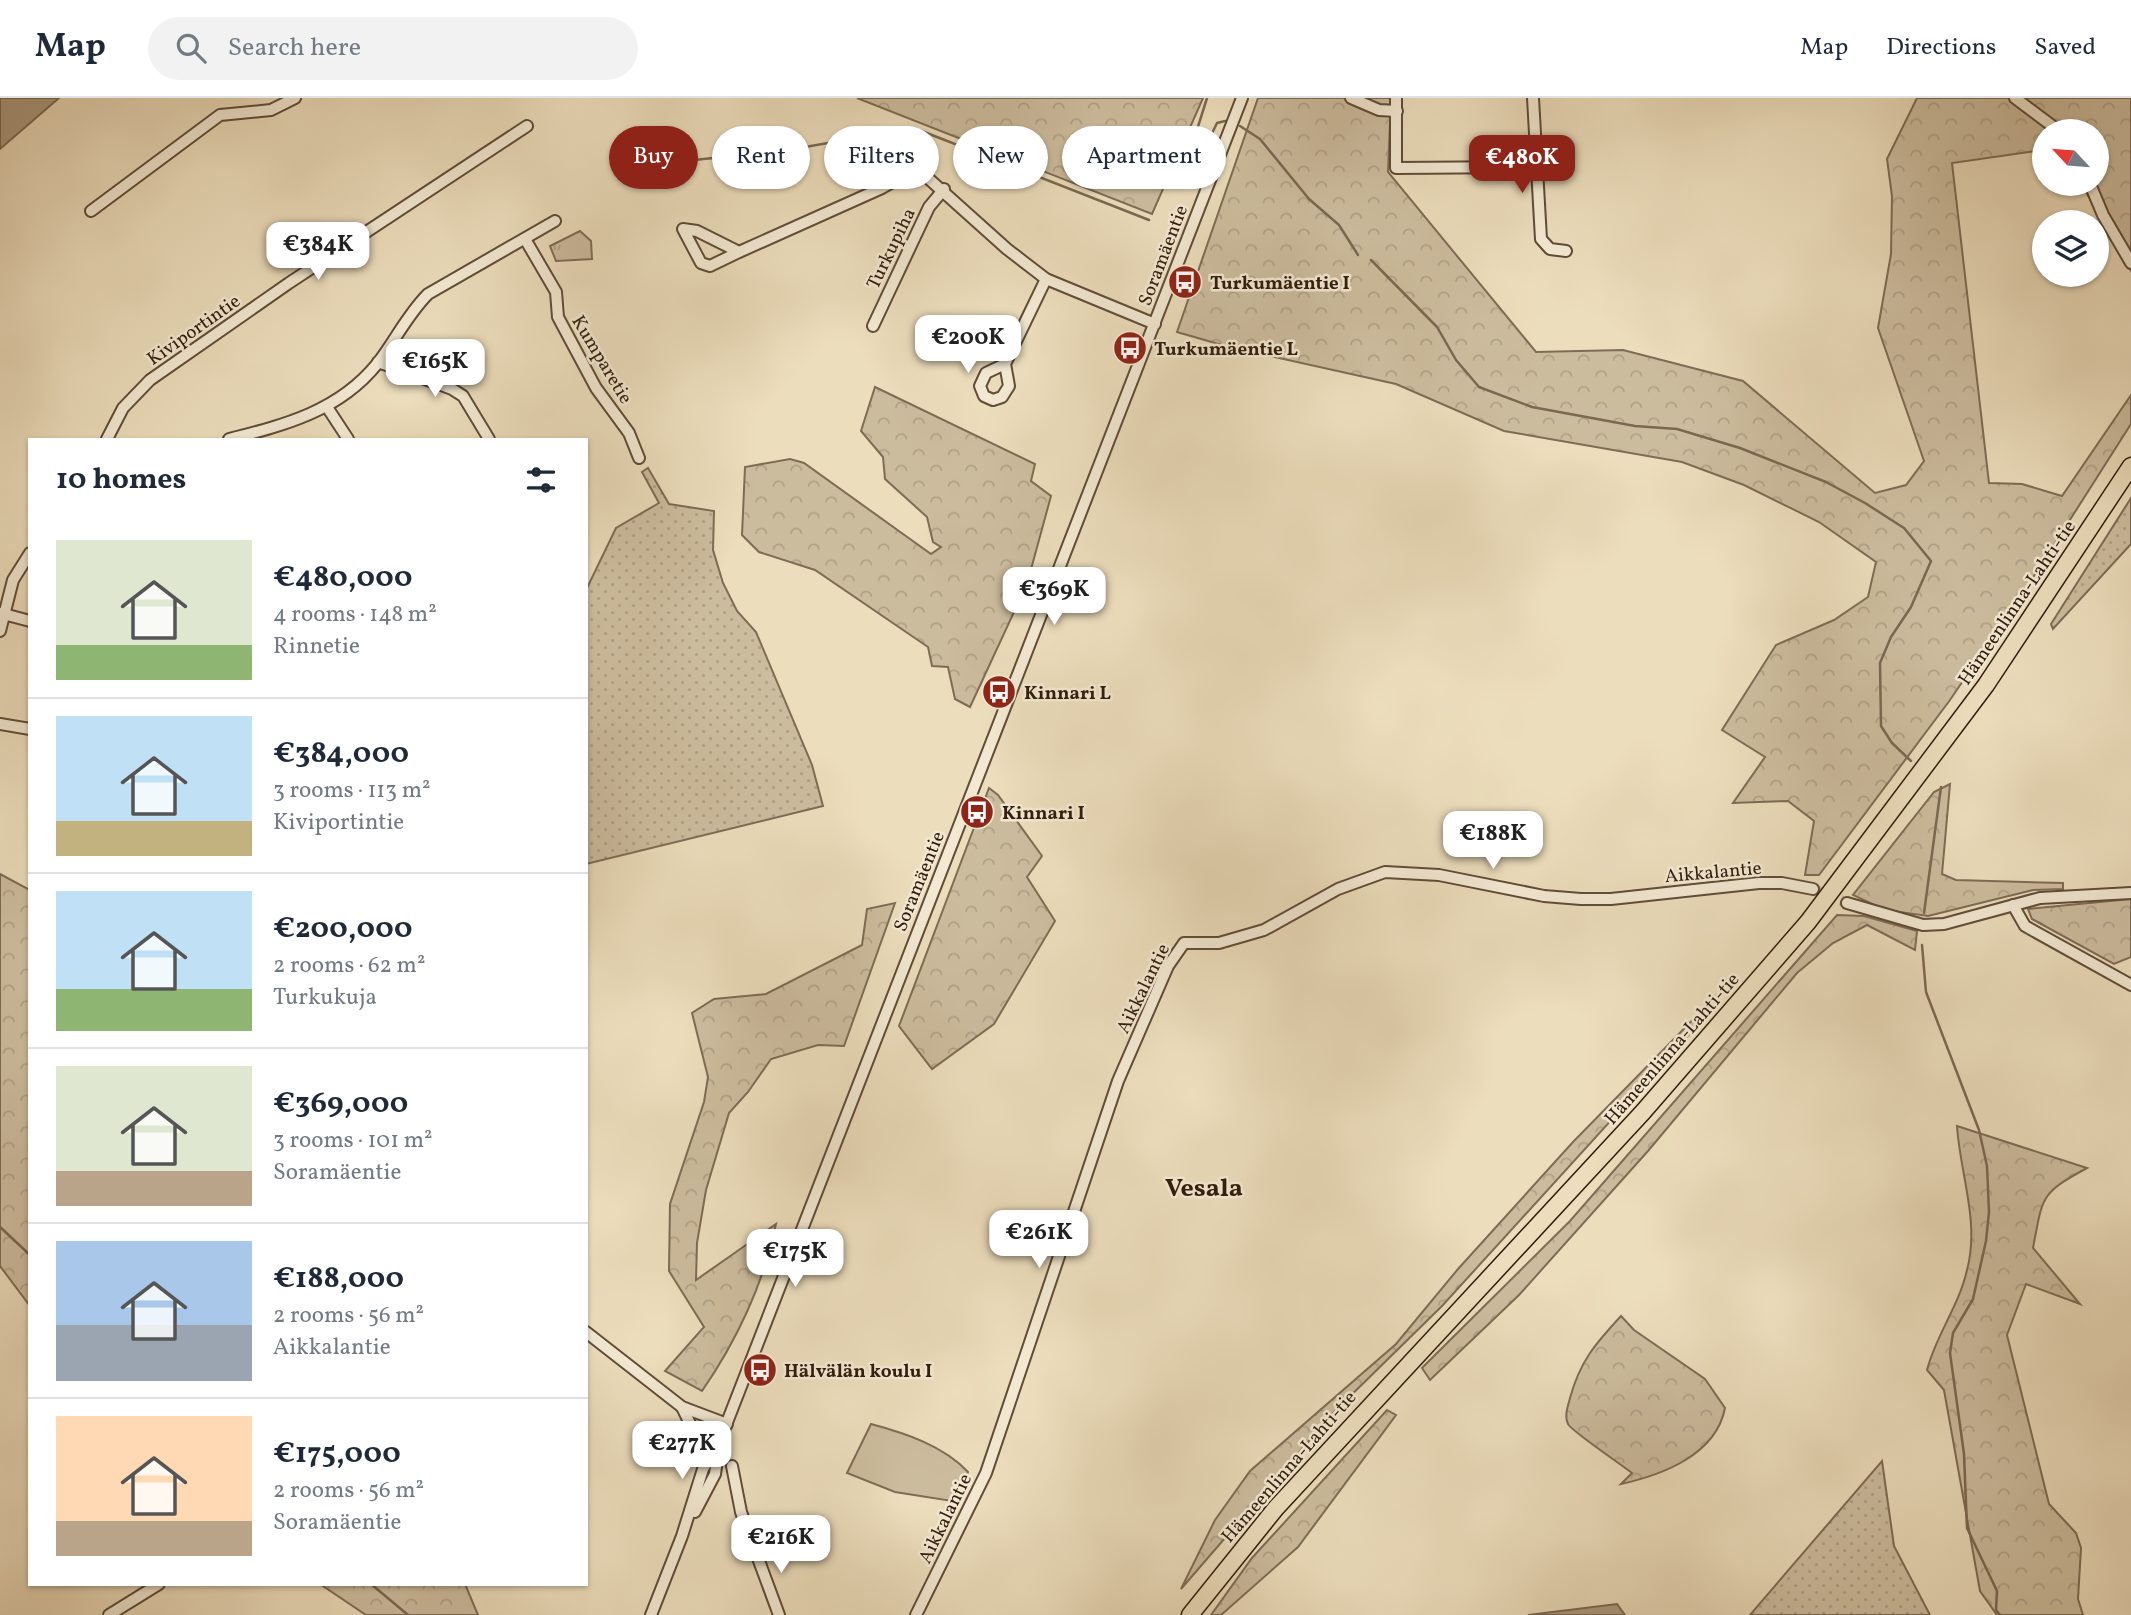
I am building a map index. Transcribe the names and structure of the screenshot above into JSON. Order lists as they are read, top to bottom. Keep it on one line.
{"streets":{"highway":["Hämeenlinna-Lahti-tie"],"street":["Turkupiha","Soramäentie","Kiviportintie","Kumparetie","Aikkalantie"]},"districts":["Vesala"],"places":{"bus stop":["Turkumäentie I","Turkumäentie L","Kinnari L","Kinnari I","Hälvälän koulu I"]},"north":"top left","page":{"header":"Map","search":"Search here","nav":["Map","Directions","Saved"],"chip":["Buy","Rent","Filters","New","Apartment"],"price":["€480K","€384K","€200K","€165K","€369K","€188K","€261K","€175K","€277K","€216K"],"heading":"10 homes","list":[{"name":"€480,000","note":"4 rooms · 148 m² · Rinnetie"},{"name":"€384,000","note":"3 rooms · 113 m² · Kiviportintie"},{"name":"€200,000","note":"2 rooms · 62 m² · Turkukuja"},{"name":"€369,000","note":"3 rooms · 101 m² · Soramäentie"},{"name":"€188,000","note":"2 rooms · 56 m² · Aikkalantie"},{"name":"€175,000","note":"2 rooms · 56 m² · Soramäentie"}]}}
